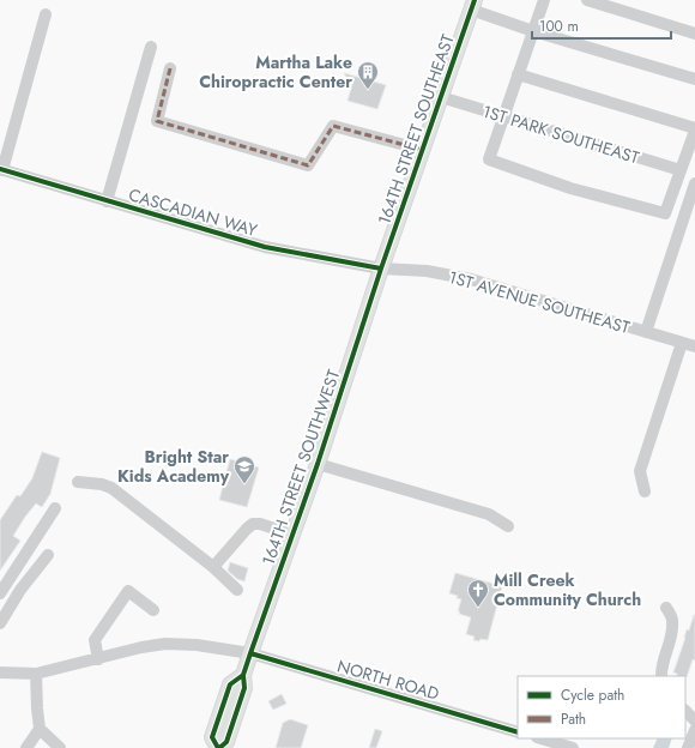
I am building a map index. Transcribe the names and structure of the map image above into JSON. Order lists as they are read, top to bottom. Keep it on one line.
{"streets":{"main road":["164TH STREET SOUTHEAST","164TH STREET SOUTHWEST"],"street":["1ST PARK SOUTHEAST","CASCADIAN WAY","1ST AVENUE SOUTHEAST","NORTH ROAD"]},"crossings":[["164TH STREET SOUTHEAST","1ST PARK SOUTHEAST"],["164TH STREET SOUTHEAST","CASCADIAN WAY"],["164TH STREET SOUTHEAST","1ST AVENUE SOUTHEAST"],["164TH STREET SOUTHEAST","164TH STREET SOUTHWEST"],["CASCADIAN WAY","1ST AVENUE SOUTHEAST"],["CASCADIAN WAY","164TH STREET SOUTHWEST"],["1ST AVENUE SOUTHEAST","164TH STREET SOUTHWEST"],["164TH STREET SOUTHWEST","NORTH ROAD"]],"places":{"building":["Martha Lake Chiropractic Center"],"school or university":["Bright Star Kids Academy"],"church":["Mill Creek Community Church"]},"legend":["Cycle path","Path"],"scale_bar":"100 m"}
